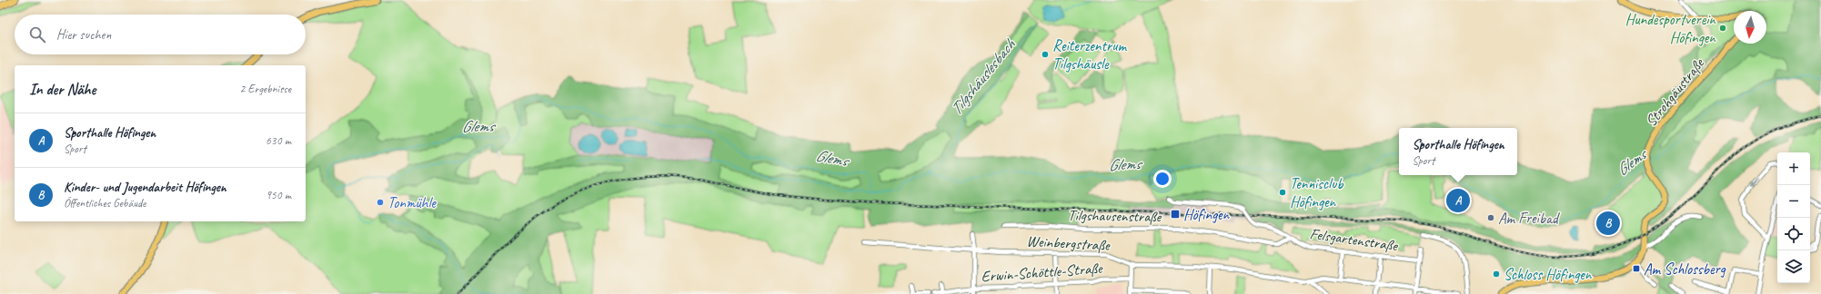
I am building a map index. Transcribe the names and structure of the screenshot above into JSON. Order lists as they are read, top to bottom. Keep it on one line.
{"streets":{"main road":["Strohgäustraße"],"street":["Tilgshausenstraße","Felsgartenstraße","Weinbergstraße","Erwin-Schöttle-Straße"]},"crossings":[["Tilgshausenstraße","Felsgartenstraße"]],"water":["Tilgshäuslesbach","Glems"],"places":{"other":["Hundesportverein Höfingen","Reiterzentrum Tilgshäusle","Tennisclub Höfingen","Tonmühle","Am Freibad","Schloss Höfingen"],"transit":["Höfingen","Am Schlossberg"]},"north":"bottom","page":{"search":"Hier suchen","heading":["In der Nähe","2 Ergebnisse"],"list":[{"mark":"A","name":"Sporthalle Höfingen","note":"Sport","value":"630 m"},{"mark":"B","name":"Kinder- und Jugendarbeit Höfingen","note":"Öffentliches Gebäude","value":"950 m"}],"popup":["Sporthalle Höfingen","Sport"],"map_buttons":["+","−"],"pins":["A","B"]}}
